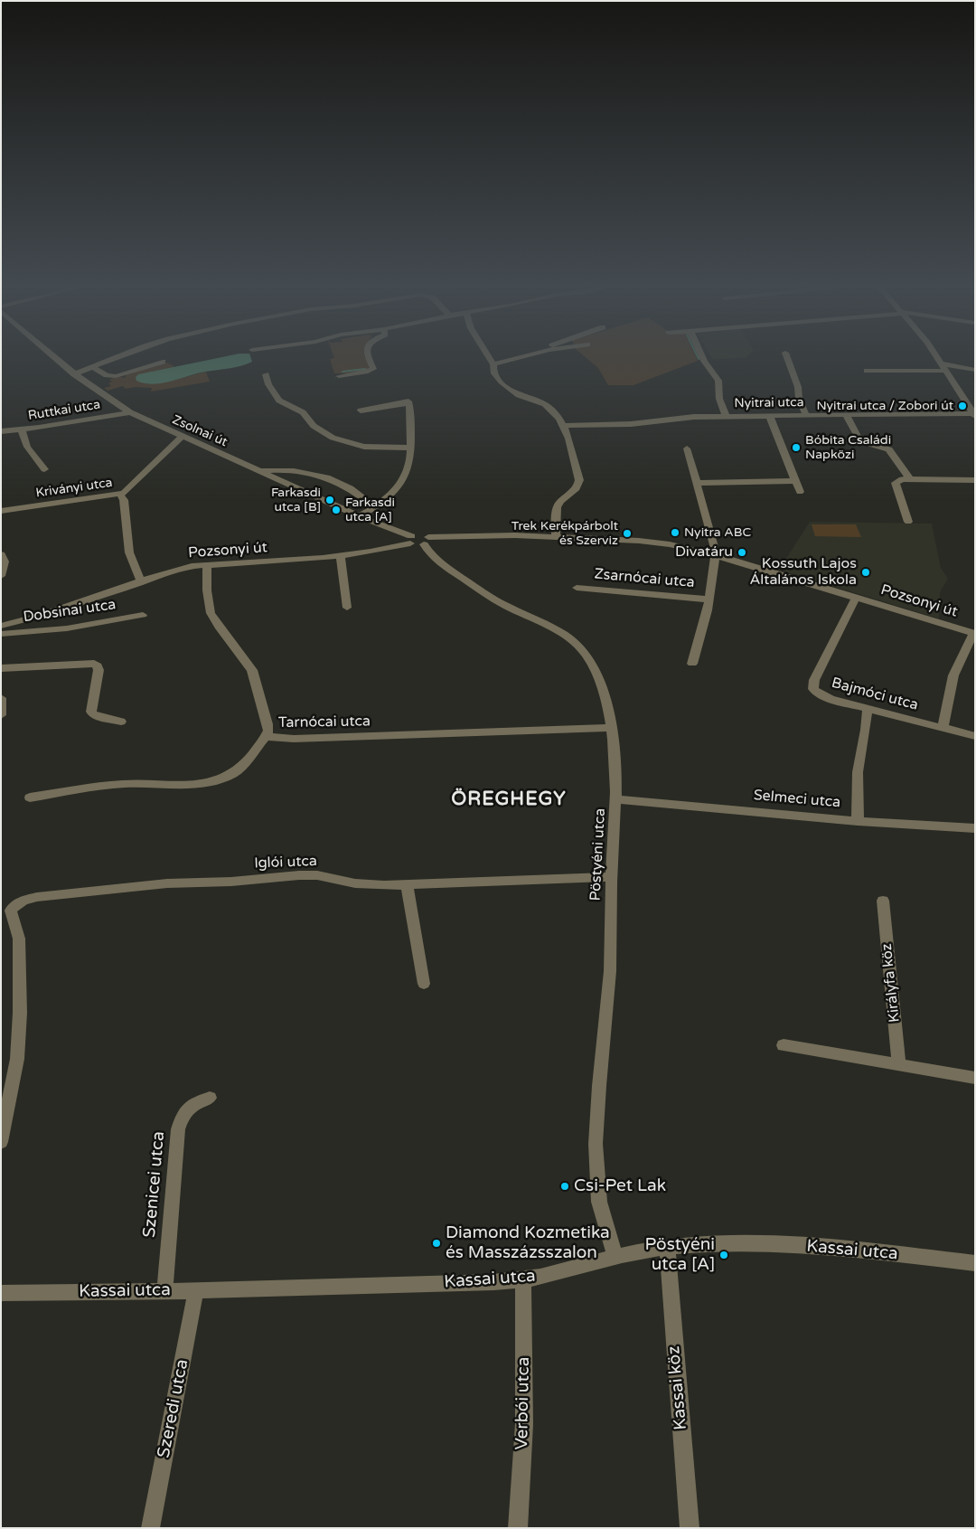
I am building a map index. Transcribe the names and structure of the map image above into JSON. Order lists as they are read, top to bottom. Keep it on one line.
{"streets":{"street":["Nyitrai utca","Ruttkai utca","Zsolnai út","Kriványi utca","Pozsonyi út","Zsarnócai utca","Dobsinai utca","Bajmóci utca","Tarnócai utca","Selmeci utca","Pöstyéni utca","Iglói utca","Királyfa köz","Szenicei utca","Kassai utca","Kassai köz","Verbói utca","Szeredi utca"]},"crossings":[["Ruttkai utca","Zsolnai út"],["Zsolnai út","Kriványi utca"],["Zsolnai út","Pozsonyi út"],["Pozsonyi út","Bajmóci utca"],["Pozsonyi út","Pöstyéni utca"],["Tarnócai utca","Pöstyéni utca"],["Selmeci utca","Pöstyéni utca"],["Pöstyéni utca","Iglói utca"],["Pöstyéni utca","Kassai utca"],["Szenicei utca","Kassai utca"],["Kassai utca","Kassai köz"],["Kassai utca","Verbói utca"],["Kassai utca","Szeredi utca"]],"districts":["ÖREGHEGY"],"places":["Nyitrai utca / Zobori út","Bóbita Családi Napközi","Farkasdi utca [B]","Farkasdi utca [A]","Nyitra ABC","Trek Kerékpárbolt és Szerviz","Divatáru","Kossuth Lajos Általános Iskola","Csi-Pet Lak","Diamond Kozmetika és Masszázsszalon","Pöstyéni utca [A]"]}
